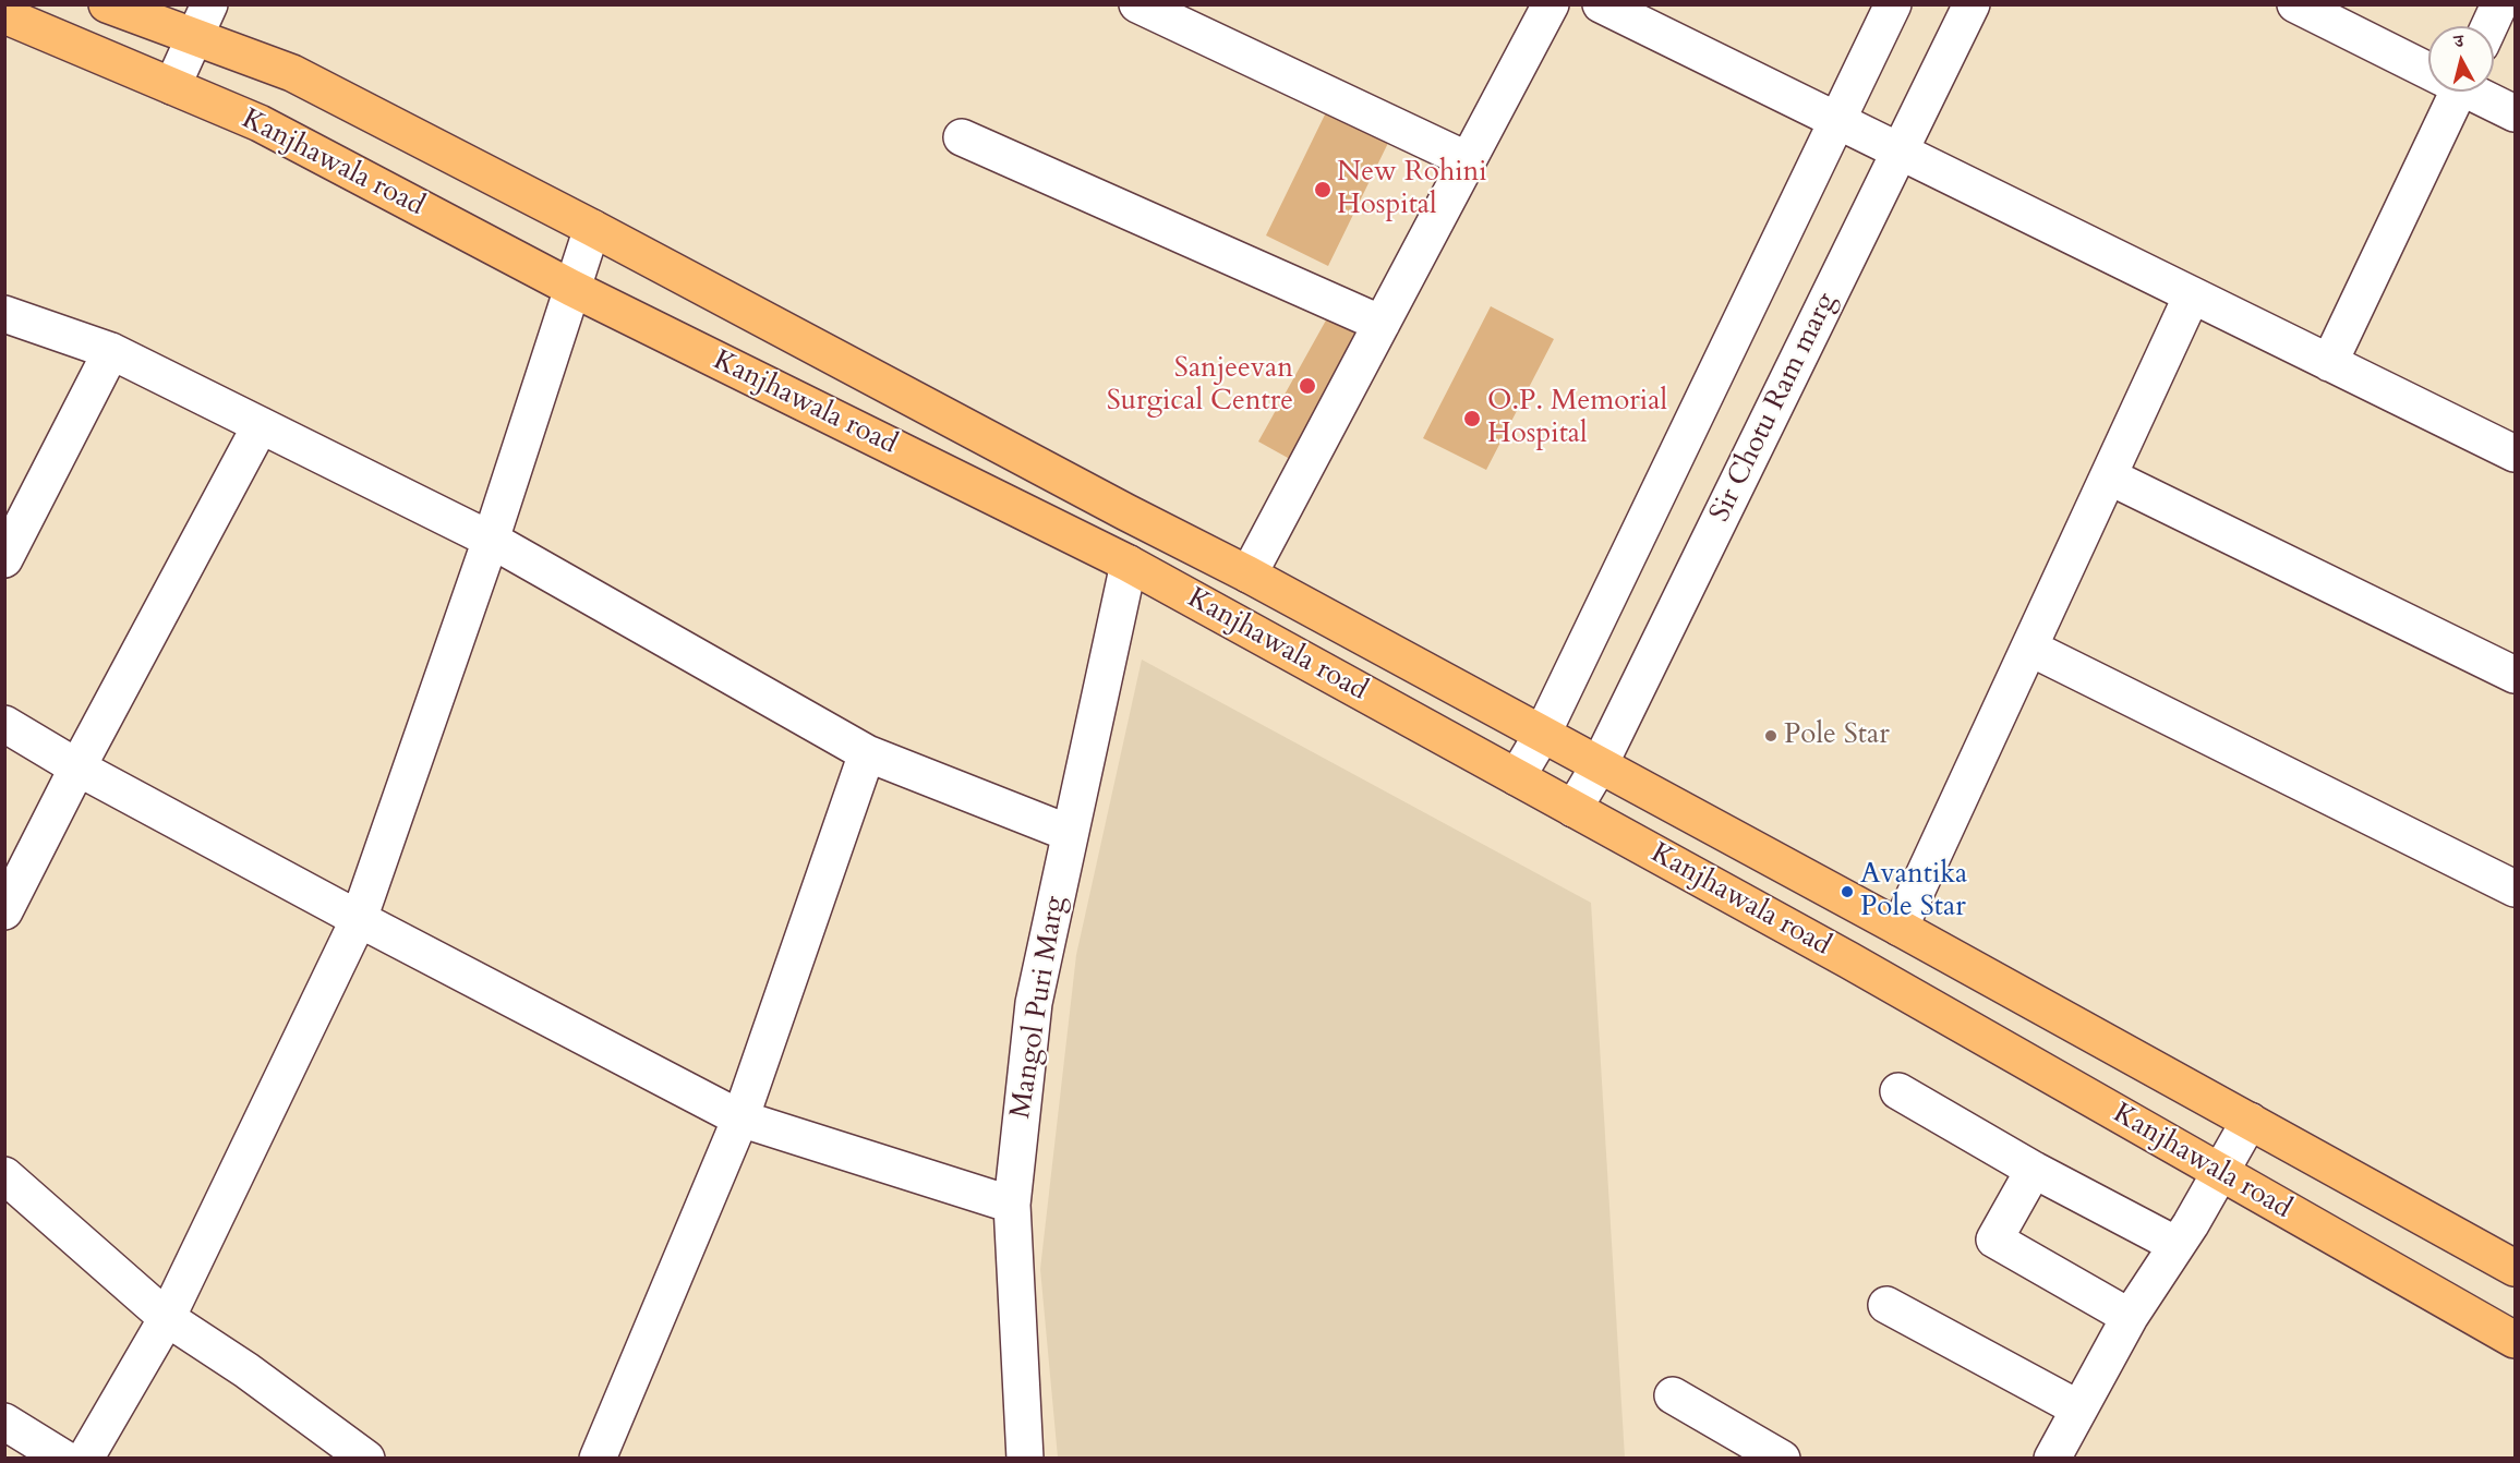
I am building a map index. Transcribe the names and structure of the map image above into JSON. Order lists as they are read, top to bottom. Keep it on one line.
{"streets":{"main road":["Kanjhawala road"],"street":["Sir Chotu Ram marg","Mangol Puri Marg"]},"crossings":[["Kanjhawala road","Sir Chotu Ram marg"],["Kanjhawala road","Mangol Puri Marg"]],"places":["New Rohini Hospital","Sanjeevan Surgical Centre","O.P. Memorial Hospital","Pole Star","Avantika Pole Star"],"north":"top"}
